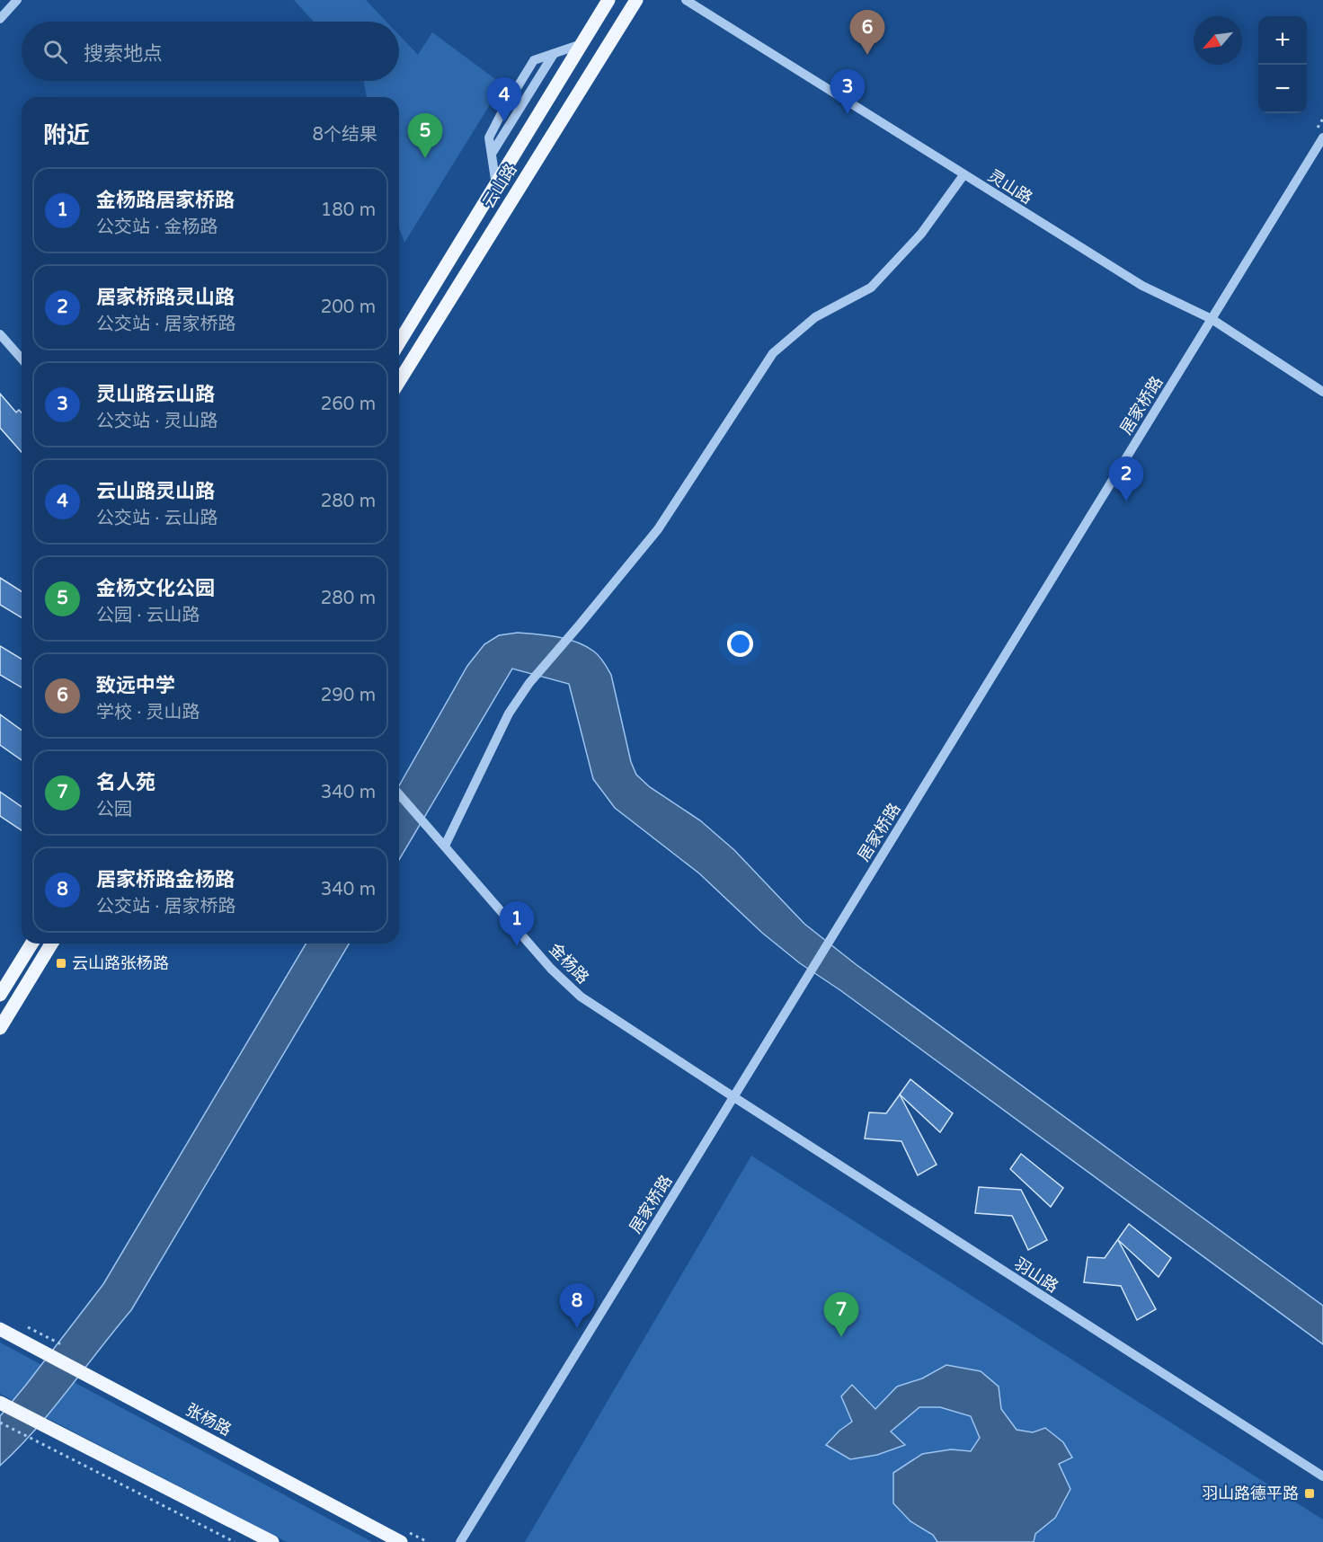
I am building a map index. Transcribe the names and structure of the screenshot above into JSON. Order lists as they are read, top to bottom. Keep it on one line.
{"streets":{"main road":["云山路","张杨路"],"street":["灵山路","居家桥路","金杨路","羽山路"]},"crossings":[["灵山路","居家桥路"],["居家桥路","金杨路"],["居家桥路","羽山路"],["金杨路","羽山路"]],"places":{"transit":["云山路张杨路","羽山路德平路"]},"north":"bottom left","page":{"pins":["6","3","4","5","2","1","8","7"],"map_buttons":["+","−"],"search":"搜索地点","heading":["附近","8个结果"],"list":[{"mark":"1","name":"金杨路居家桥路","note":"公交站 · 金杨路","value":"180 m"},{"mark":"2","name":"居家桥路灵山路","note":"公交站 · 居家桥路","value":"200 m"},{"mark":"3","name":"灵山路云山路","note":"公交站 · 灵山路","value":"260 m"},{"mark":"4","name":"云山路灵山路","note":"公交站 · 云山路","value":"280 m"},{"mark":"5","name":"金杨文化公园","note":"公园 · 云山路","value":"280 m"},{"mark":"6","name":"致远中学","note":"学校 · 灵山路","value":"290 m"},{"mark":"7","name":"名人苑","note":"公园","value":"340 m"},{"mark":"8","name":"居家桥路金杨路","note":"公交站 · 居家桥路","value":"340 m"}]}}
